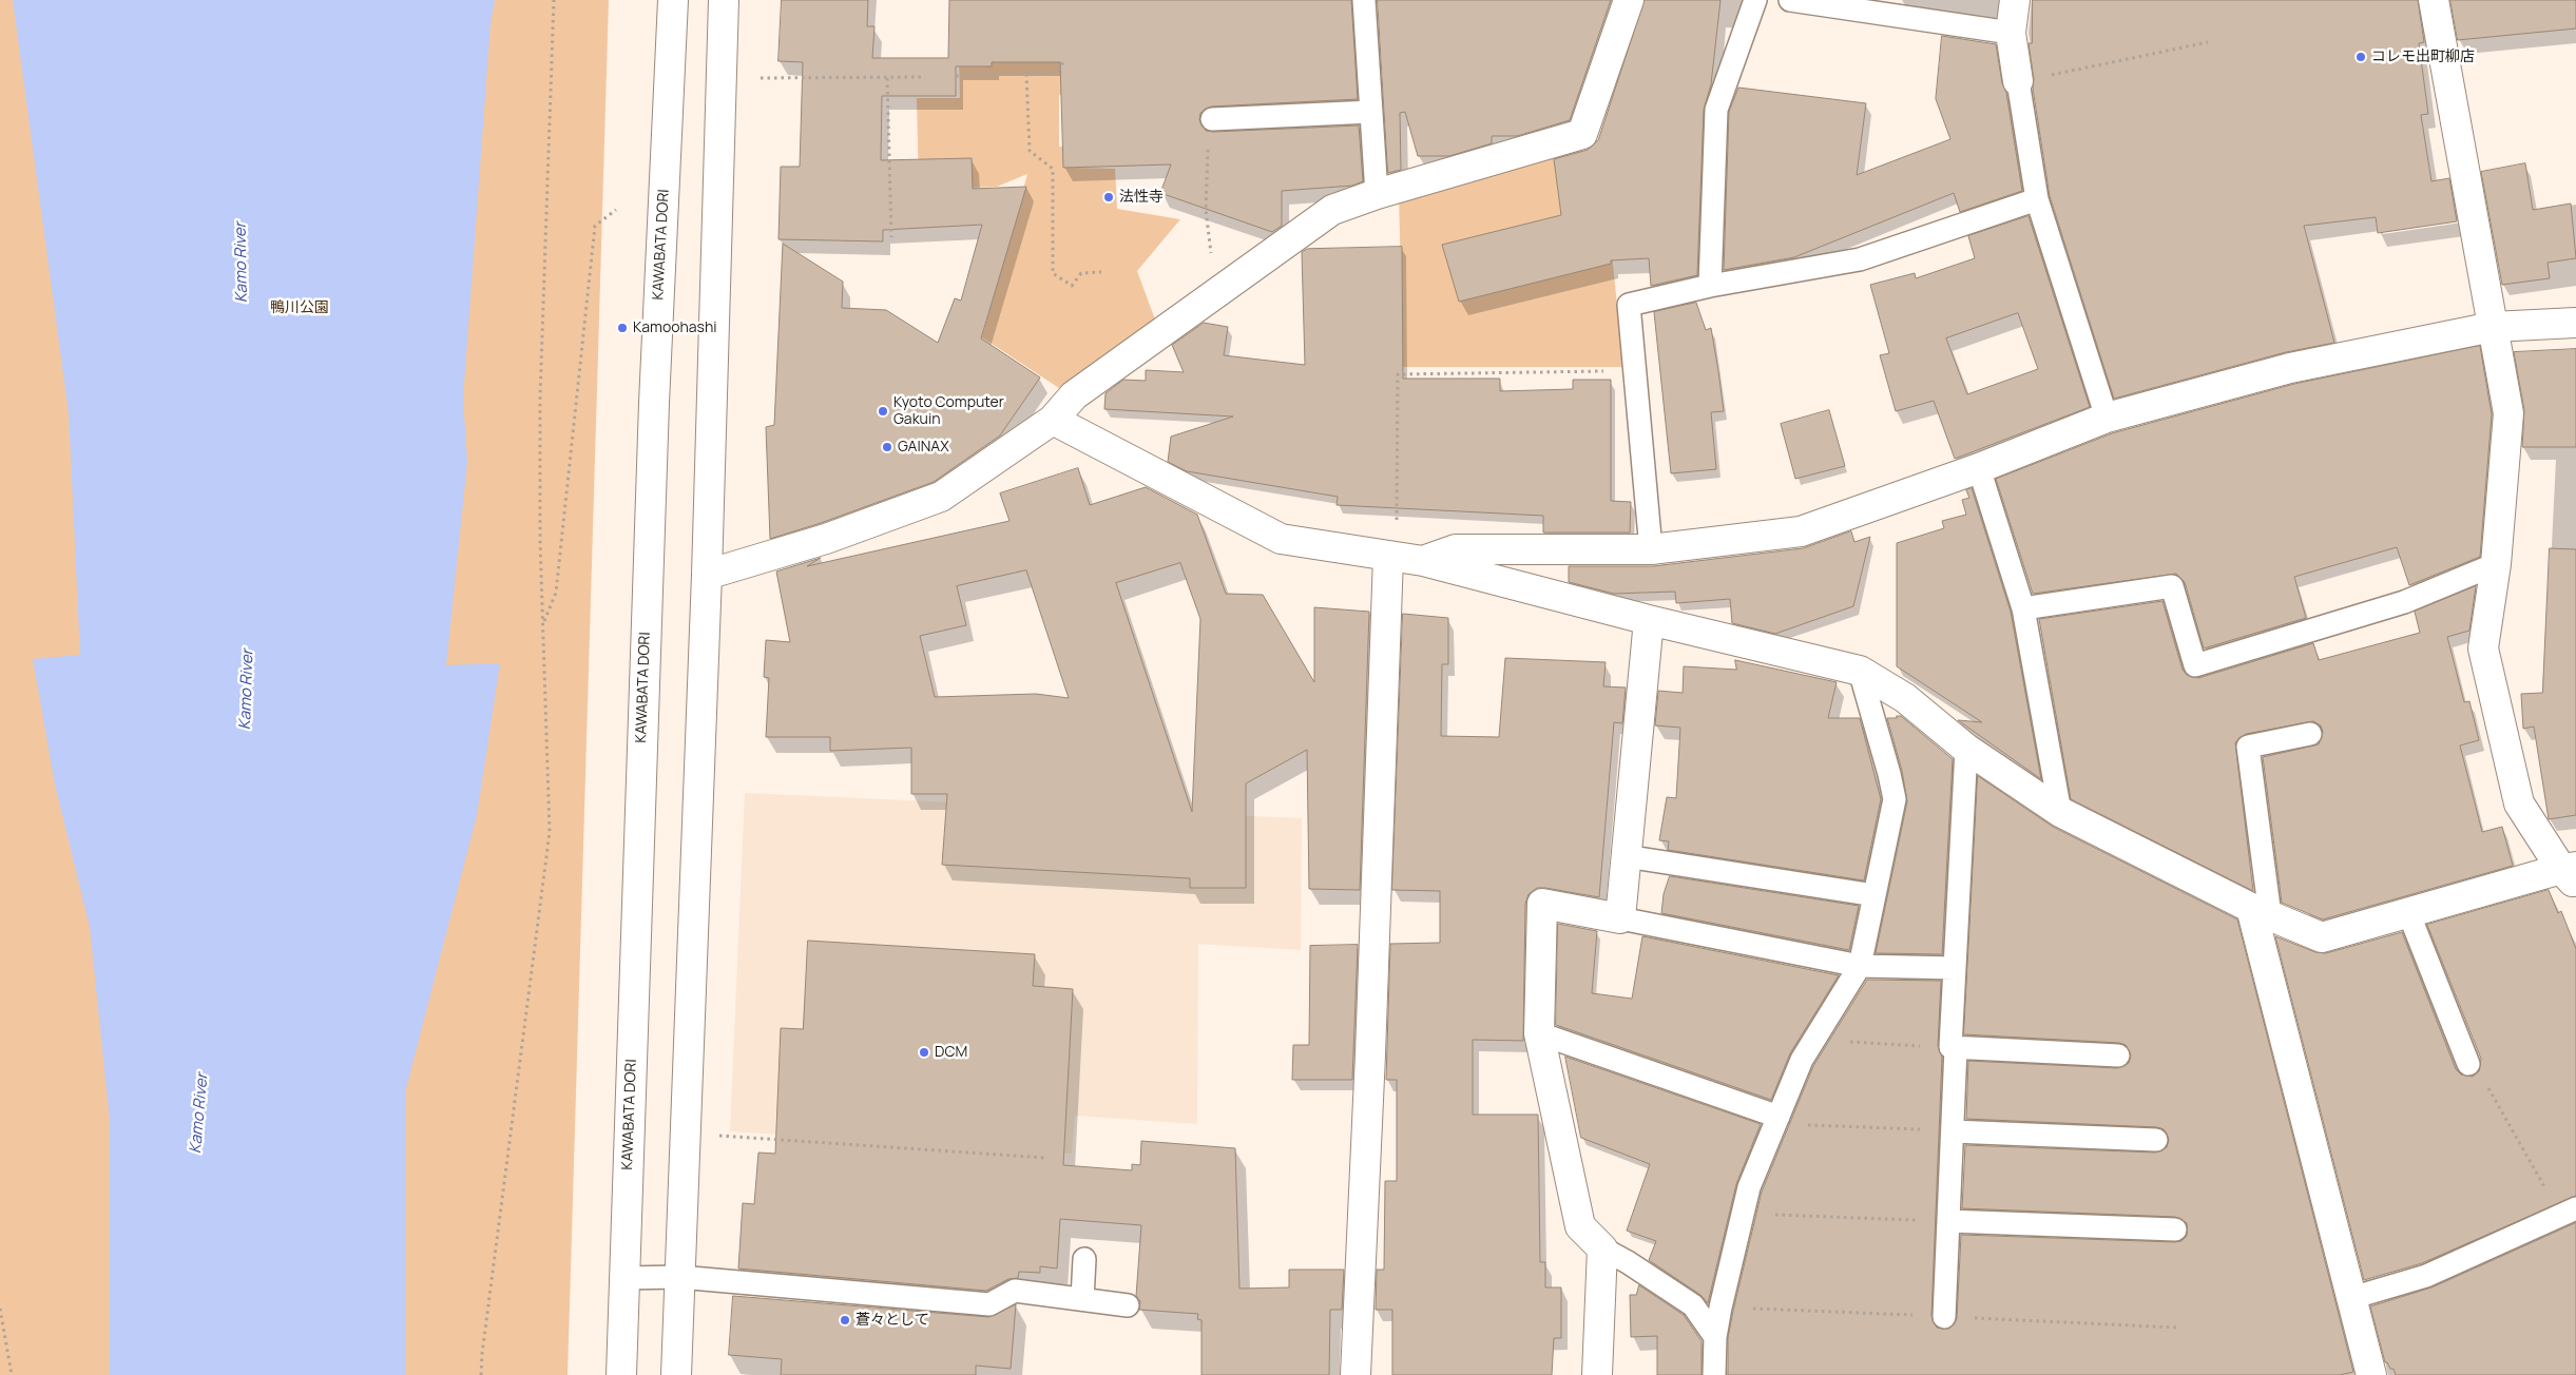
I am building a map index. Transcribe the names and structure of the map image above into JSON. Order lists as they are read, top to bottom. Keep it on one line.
{"streets":{"street":["KAWABATA DORI"]},"water":["Kamo River"],"parks":["鴨川公園"],"places":["コレモ出町柳店","法性寺","Kamoohashi","Kyoto Computer Gakuin","GAINAX","DCM","蒼々として"]}
